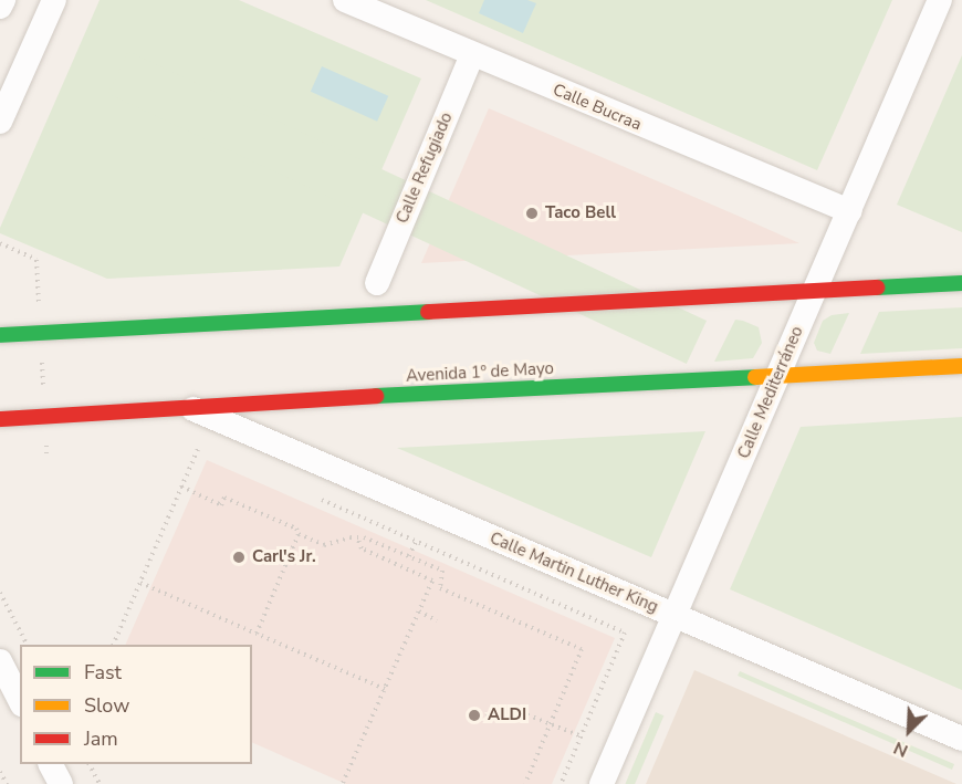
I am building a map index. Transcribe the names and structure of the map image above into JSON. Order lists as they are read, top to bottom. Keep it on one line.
{"streets":{"street":["Calle Bucraa","Calle Refugiado","Avenida 1º de Mayo","Calle Mediterráneo","Calle Martin Luther King"]},"crossings":[["Calle Bucraa","Calle Refugiado"],["Calle Bucraa","Calle Mediterráneo"],["Avenida 1º de Mayo","Calle Mediterráneo"],["Avenida 1º de Mayo","Calle Martin Luther King"],["Calle Mediterráneo","Calle Martin Luther King"]],"places":["Taco Bell","Carl's Jr.","ALDI"],"legend":["Fast","Slow","Jam"],"north":"bottom left"}
